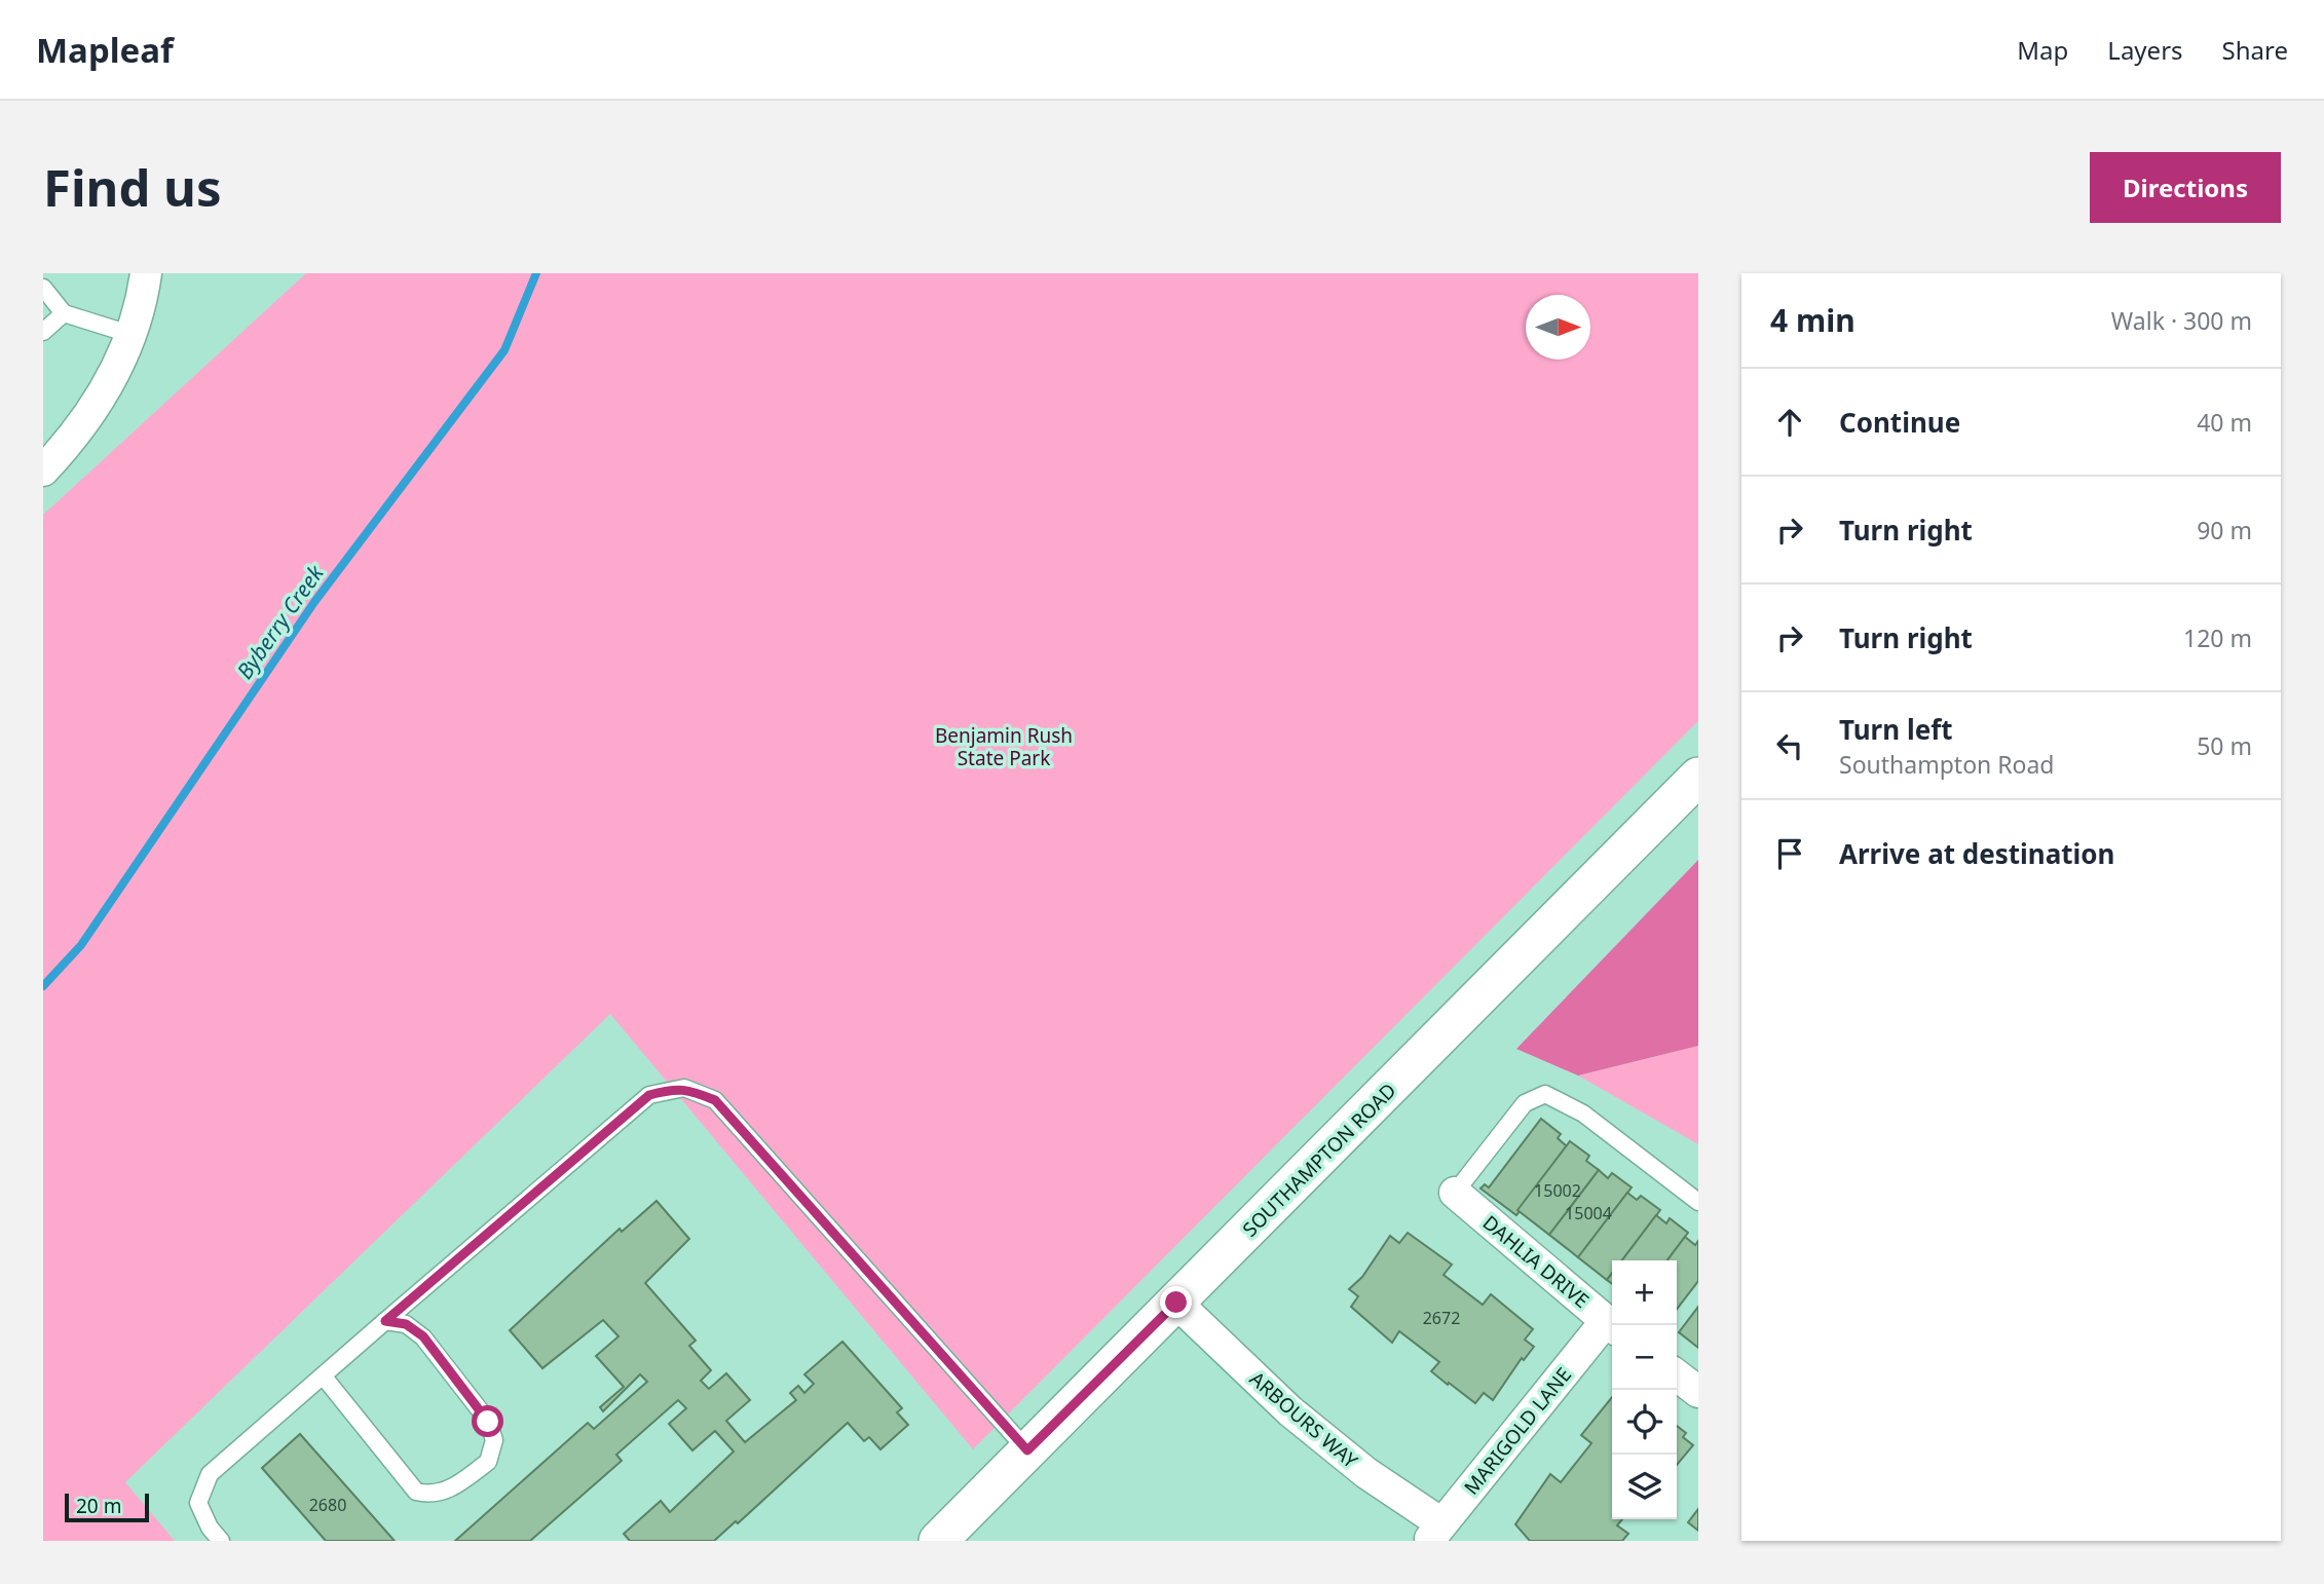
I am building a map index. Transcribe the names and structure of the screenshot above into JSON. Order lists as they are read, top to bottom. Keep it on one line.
{"streets":{"street":["SOUTHAMPTON ROAD","DAHLIA DRIVE","ARBOURS WAY","MARIGOLD LANE"]},"crossings":[["SOUTHAMPTON ROAD","ARBOURS WAY"],["DAHLIA DRIVE","MARIGOLD LANE"],["ARBOURS WAY","MARIGOLD LANE"]],"water":["Byberry Creek"],"parks":["Benjamin Rush State Park"],"house_numbers":["15002","15004","2672","2680"],"scale_bar":"20 m","north":"right","page":{"header":"Mapleaf","nav":["Map","Layers","Share"],"buttons":"Directions","title":"Find us","heading":["4 min","Walk · 300 m"],"list":[["Continue","40 m"],["Turn right","90 m"],["Turn right","120 m"],["Turn left","Southampton Road","50 m"],"Arrive at destination"],"map_buttons":["+","−"],"scale":"20 m"}}
